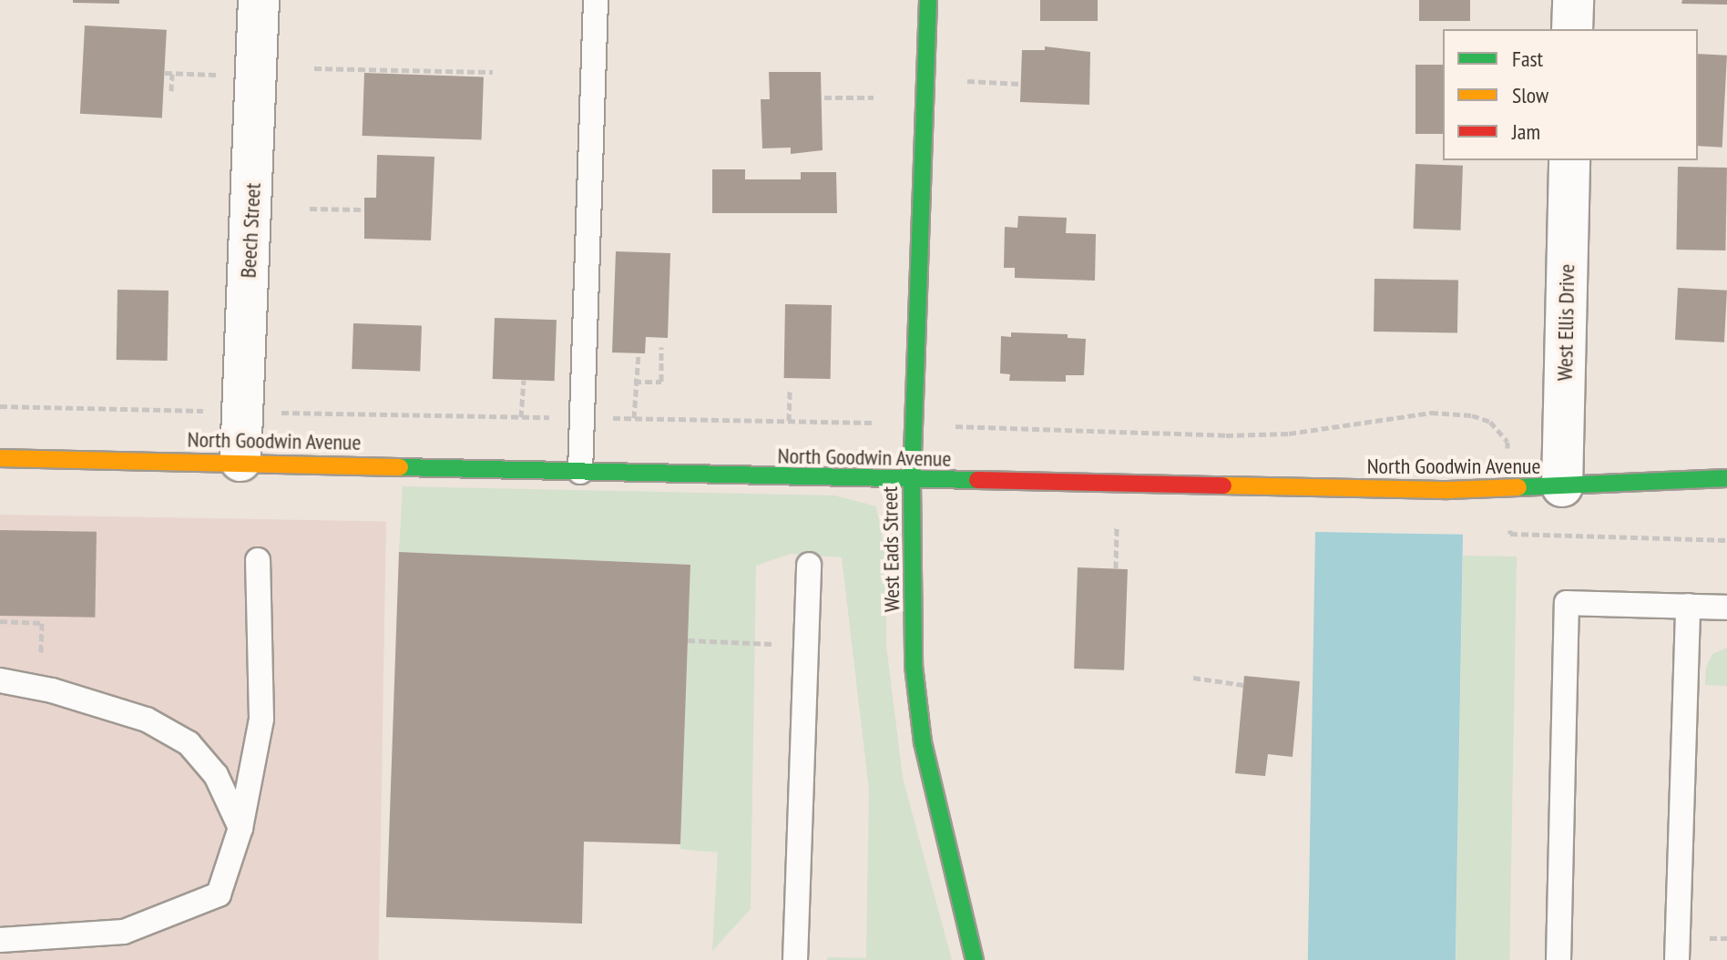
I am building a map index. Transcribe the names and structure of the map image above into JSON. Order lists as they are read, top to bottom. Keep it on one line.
{"streets":{"street":["Beech Street","West Ellis Drive","North Goodwin Avenue","West Eads Street"]},"crossings":[["Beech Street","North Goodwin Avenue"],["West Ellis Drive","North Goodwin Avenue"],["North Goodwin Avenue","West Eads Street"]],"legend":["Fast","Slow","Jam"]}
